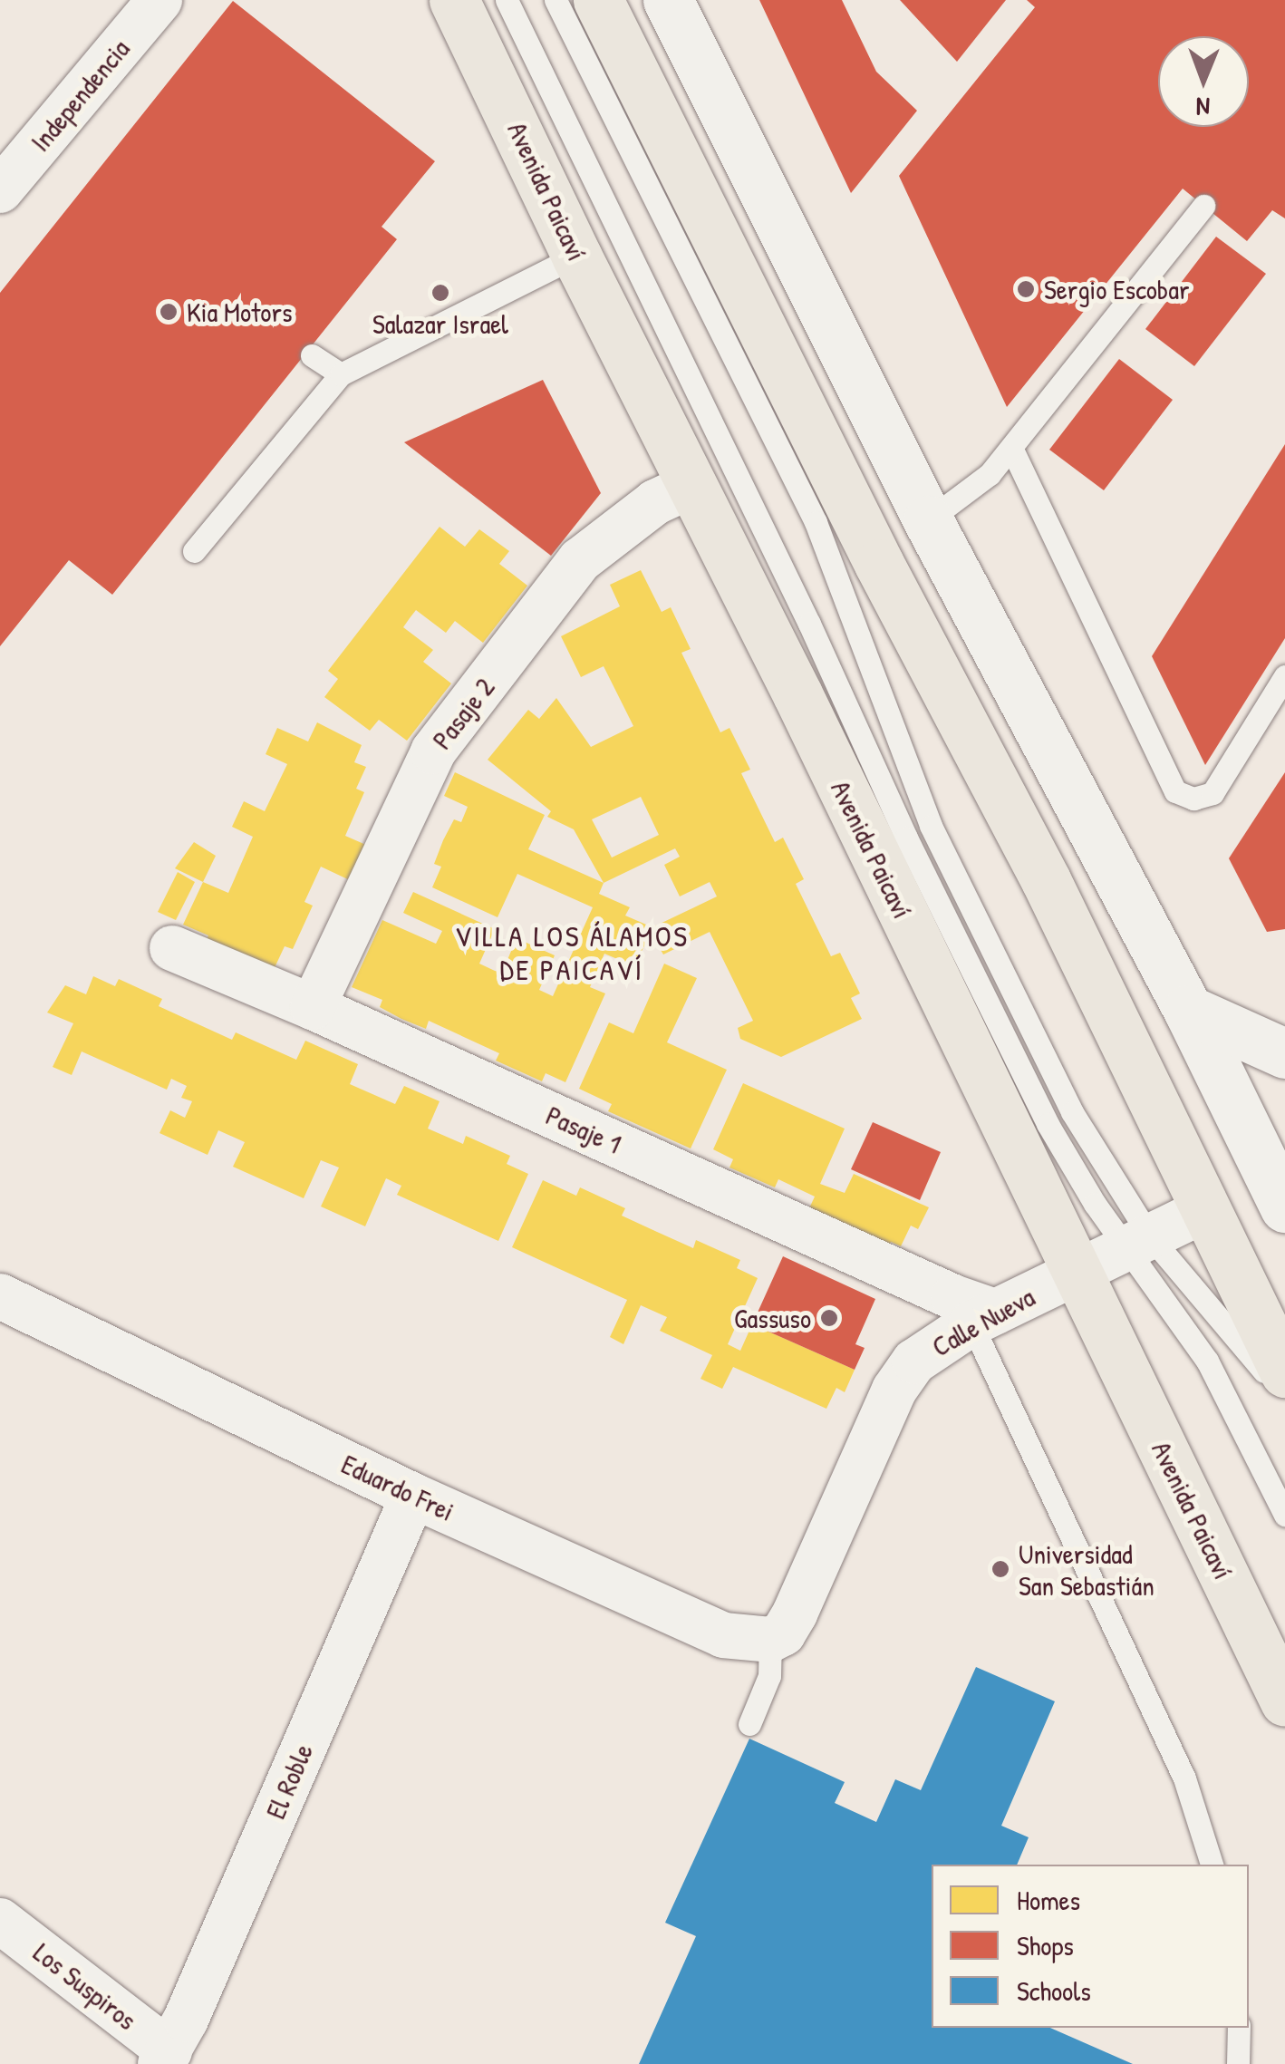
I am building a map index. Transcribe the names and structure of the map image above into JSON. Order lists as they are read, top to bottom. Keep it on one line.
{"streets":{"main road":["Avenida Paicaví"],"street":["Independencia","Pasaje 2","Pasaje 1","Calle Nueva","Eduardo Frei","El Roble","Los Suspiros"]},"crossings":[["Avenida Paicaví","Pasaje 2"],["Avenida Paicaví","Calle Nueva"],["Pasaje 2","Pasaje 1"],["Pasaje 1","Calle Nueva"],["Calle Nueva","Eduardo Frei"],["Eduardo Frei","El Roble"],["El Roble","Los Suspiros"]],"districts":["VILLA LOS ÁLAMOS DE PAICAVÍ"],"places":["Sergio Escobar","Salazar Israel","Kia Motors","Gassuso","Universidad San Sebastián"],"legend":["Homes","Shops","Schools"],"north":"bottom"}
